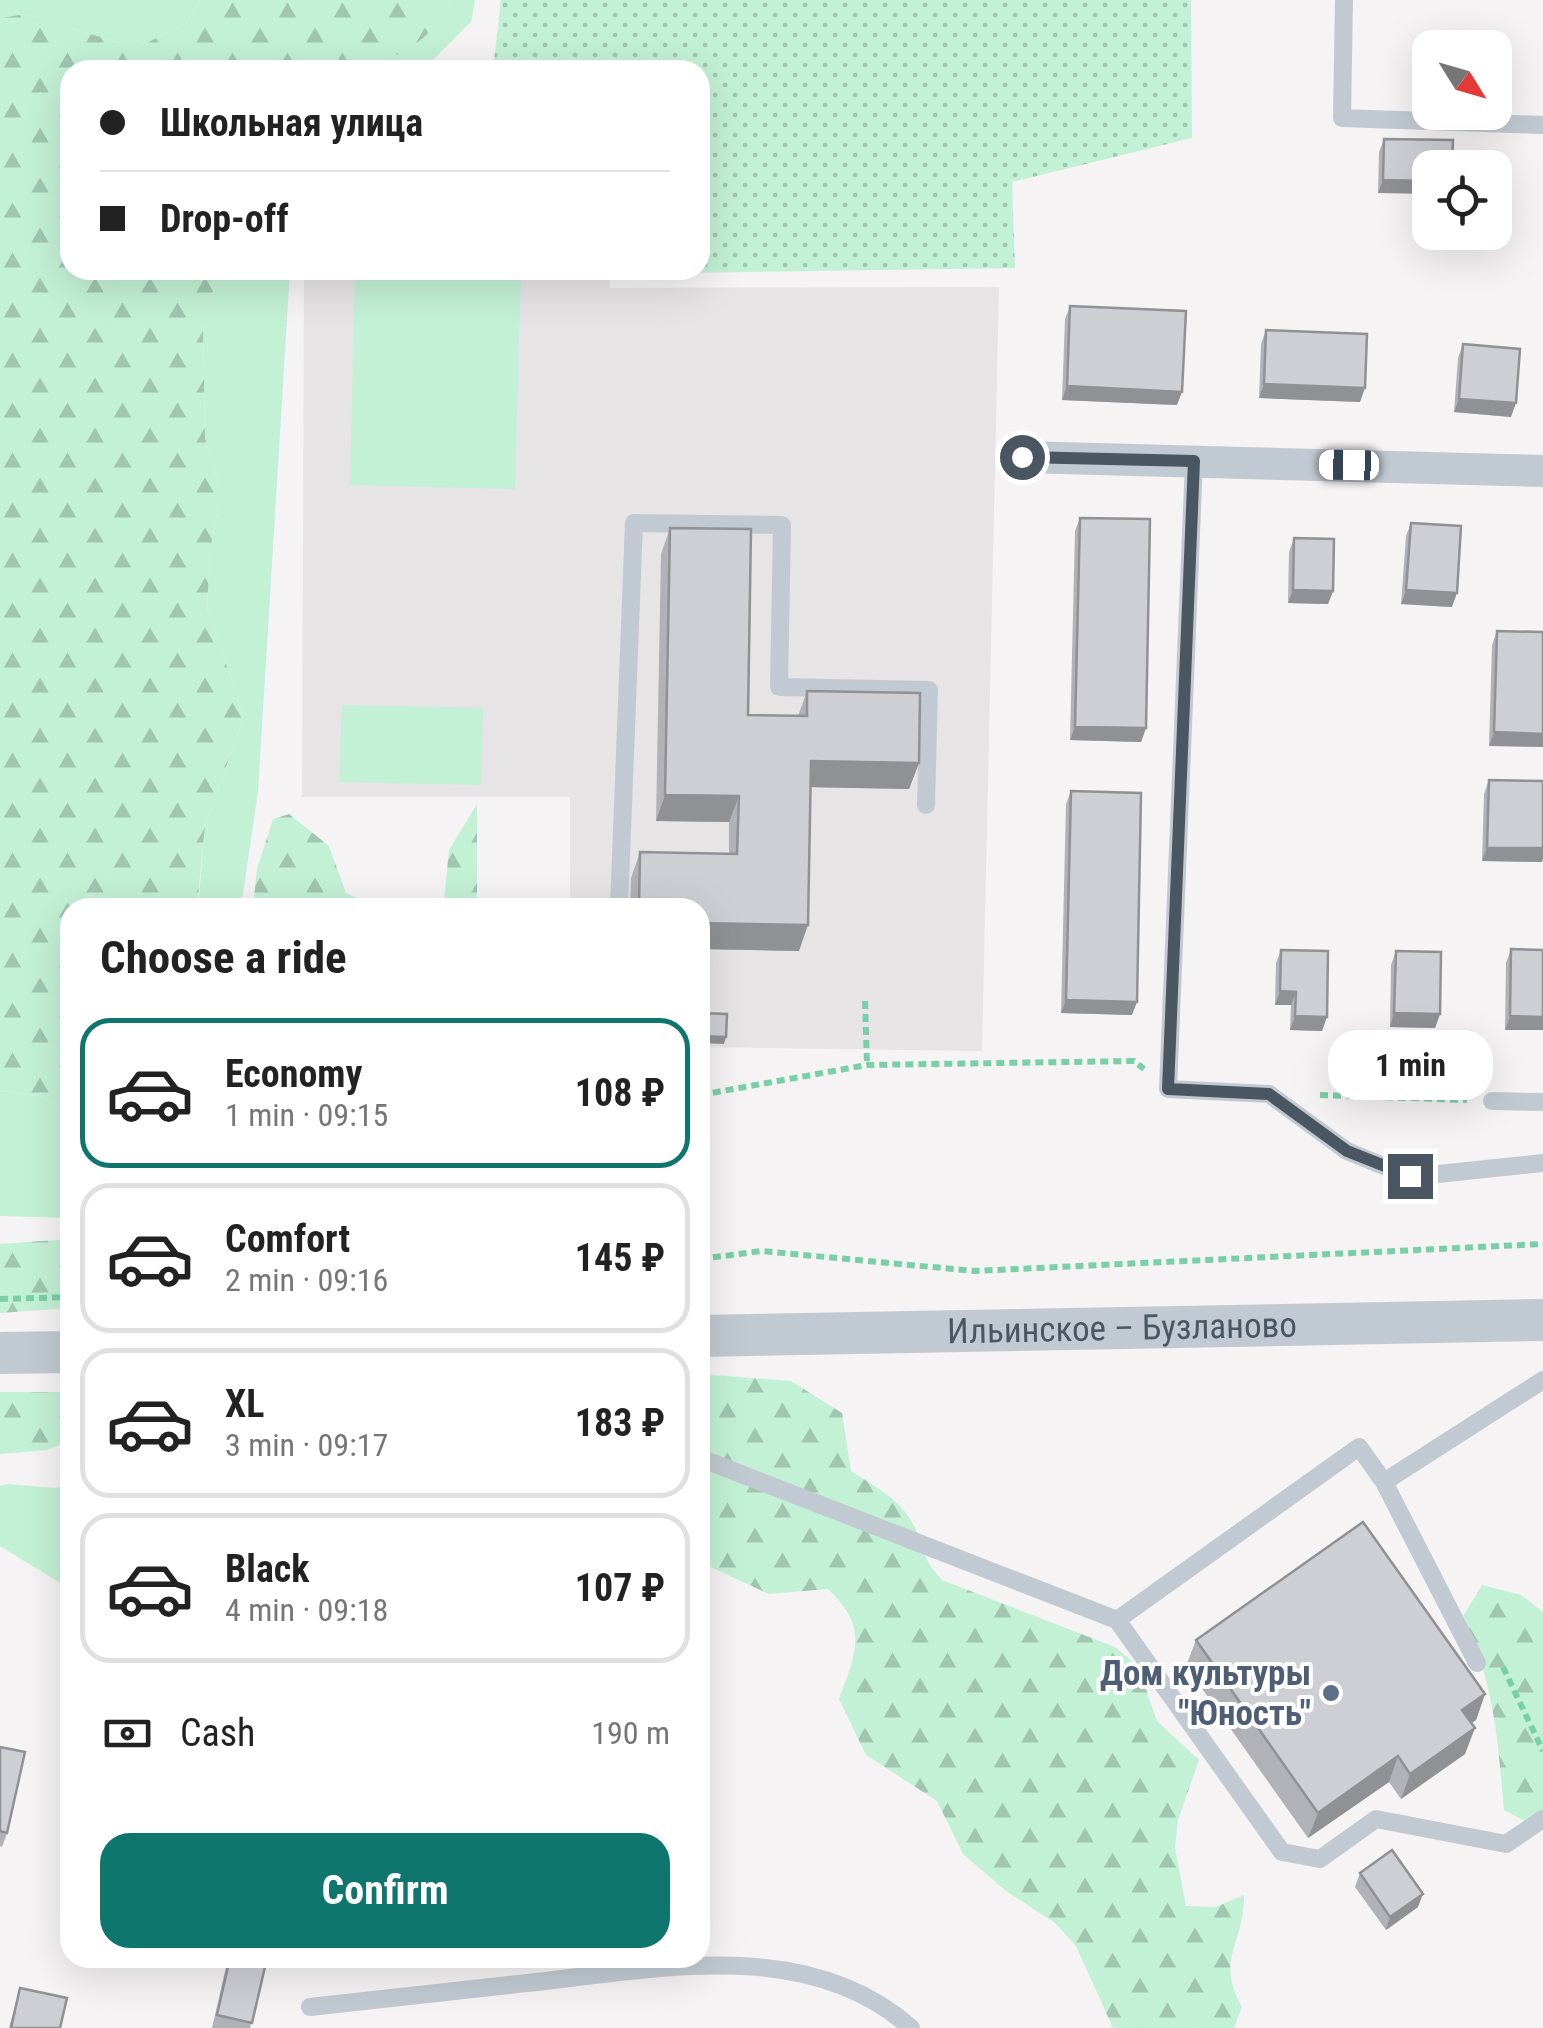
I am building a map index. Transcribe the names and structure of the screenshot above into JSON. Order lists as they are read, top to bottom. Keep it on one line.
{"streets":{"street":["Ильинское – Бузланово"]},"places":["Дом культуры \"Юность\""],"north":"bottom right","page":{"banner":["Школьная улица","Drop-off"],"heading":"Choose a ride","list":[{"name":"Economy","note":"1 min · 09:15","value":"108 ₽"},{"name":"Comfort","note":"2 min · 09:16","value":"145 ₽"},{"name":"XL","note":"3 min · 09:17","value":"183 ₽"},{"name":"Black","note":"4 min · 09:18","value":"107 ₽"}],"bubble":"1 min","pay":["Cash","190 m"],"buttons":"Confirm"}}
